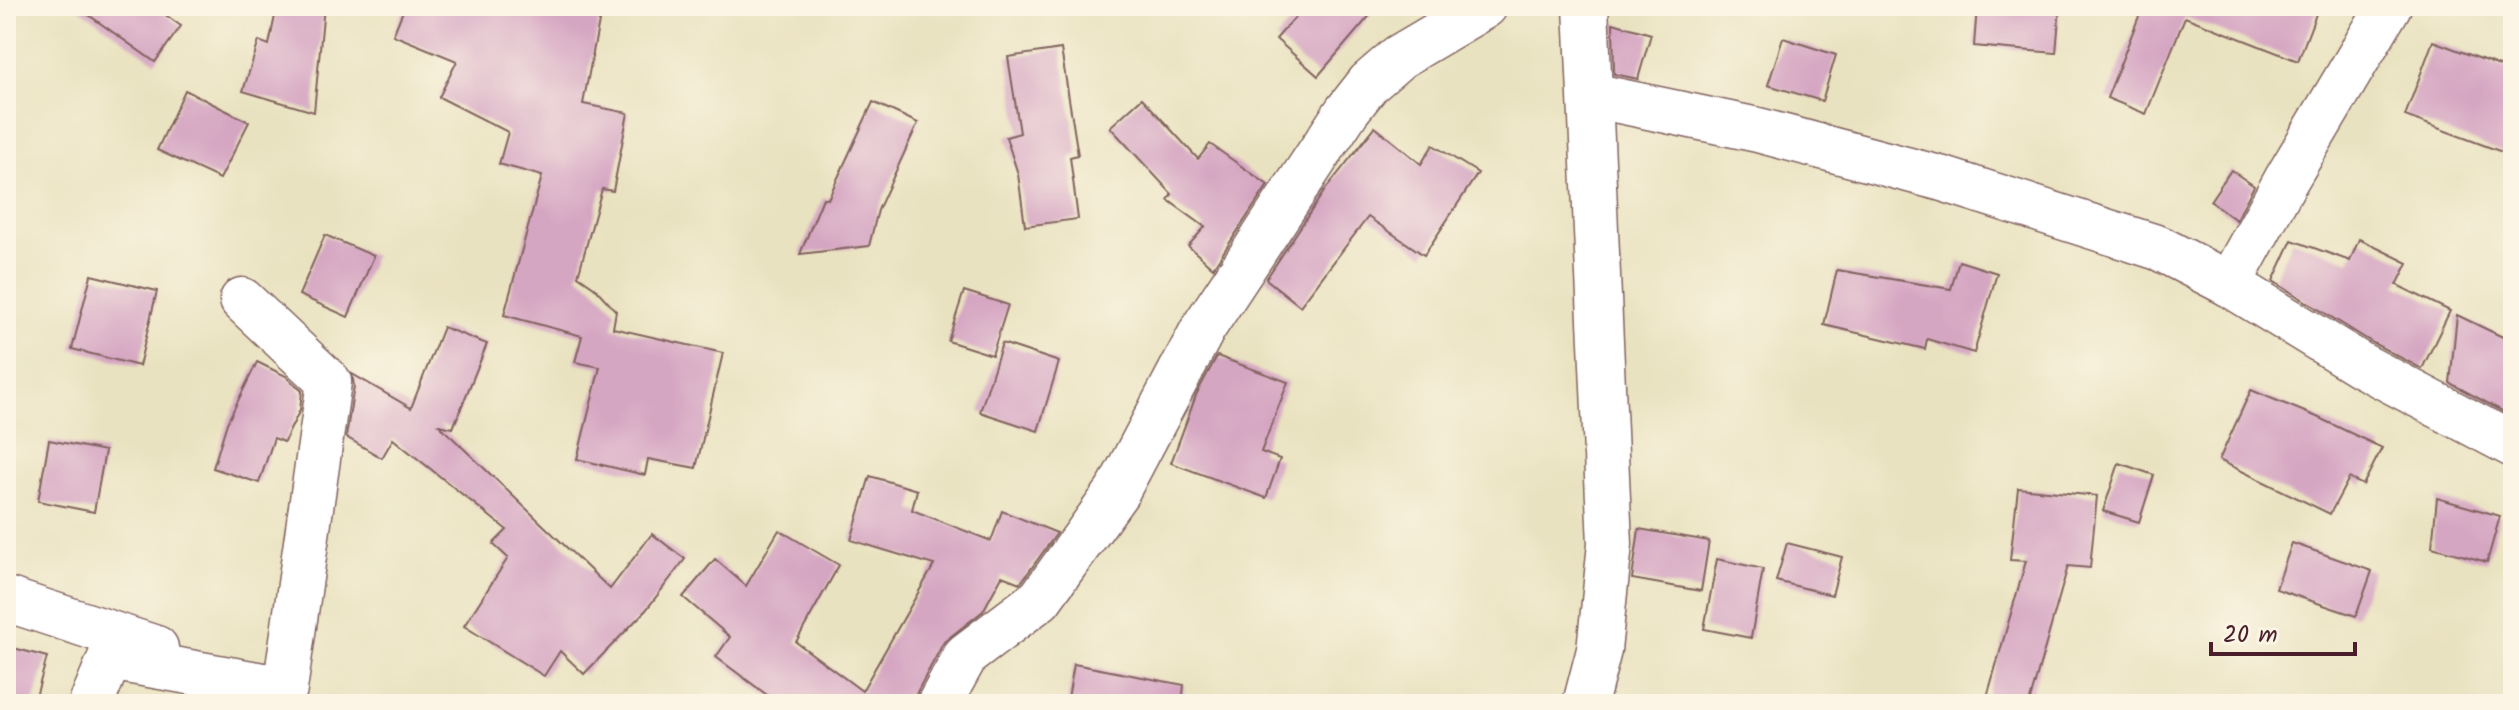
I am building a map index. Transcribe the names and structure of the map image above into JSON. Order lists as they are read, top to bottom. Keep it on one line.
{"scale_bar":"20 m"}
